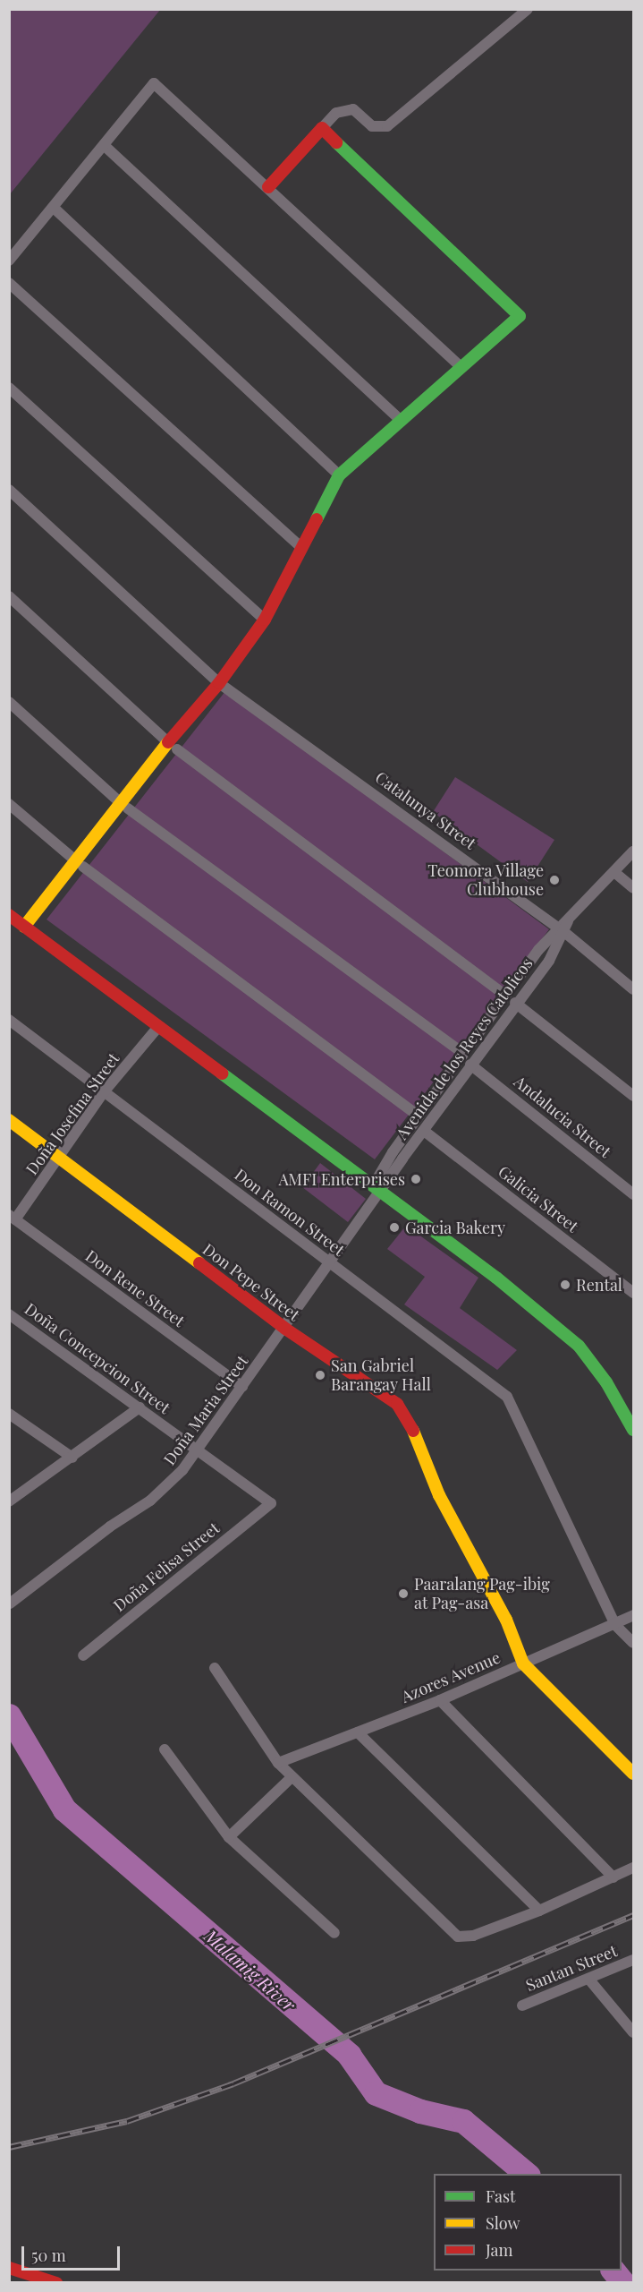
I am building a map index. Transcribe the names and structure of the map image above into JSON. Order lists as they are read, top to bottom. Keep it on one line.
{"streets":{"street":["Catalunya Street","Avenida de los Reyes Catolicos","Doña Josefina Street","Andalucia Street","Galicia Street","Don Ramon Street","Don Pepe Street","Don Rene Street","Doña Concepcion Street","Doña Maria Street","Doña Felisa Street","Azores Avenue","Santan Street"]},"crossings":[["Catalunya Street","Avenida de los Reyes Catolicos"],["Avenida de los Reyes Catolicos","Andalucia Street"],["Avenida de los Reyes Catolicos","Galicia Street"],["Avenida de los Reyes Catolicos","Doña Maria Street"],["Doña Josefina Street","Don Ramon Street"],["Doña Josefina Street","Don Pepe Street"],["Doña Josefina Street","Don Rene Street"],["Don Ramon Street","Doña Maria Street"],["Don Ramon Street","Azores Avenue"],["Don Pepe Street","Doña Maria Street"],["Don Pepe Street","Azores Avenue"],["Don Rene Street","Doña Maria Street"],["Doña Concepcion Street","Doña Maria Street"],["Doña Concepcion Street","Doña Felisa Street"]],"water":["Malamig River"],"places":["Teomora Village Clubhouse","AMFI Enterprises","Garcia Bakery","Rental","San Gabriel Barangay Hall","Paaralang Pag-ibig at Pag-asa"],"legend":["Fast","Slow","Jam"],"scale_bar":"50 m"}
